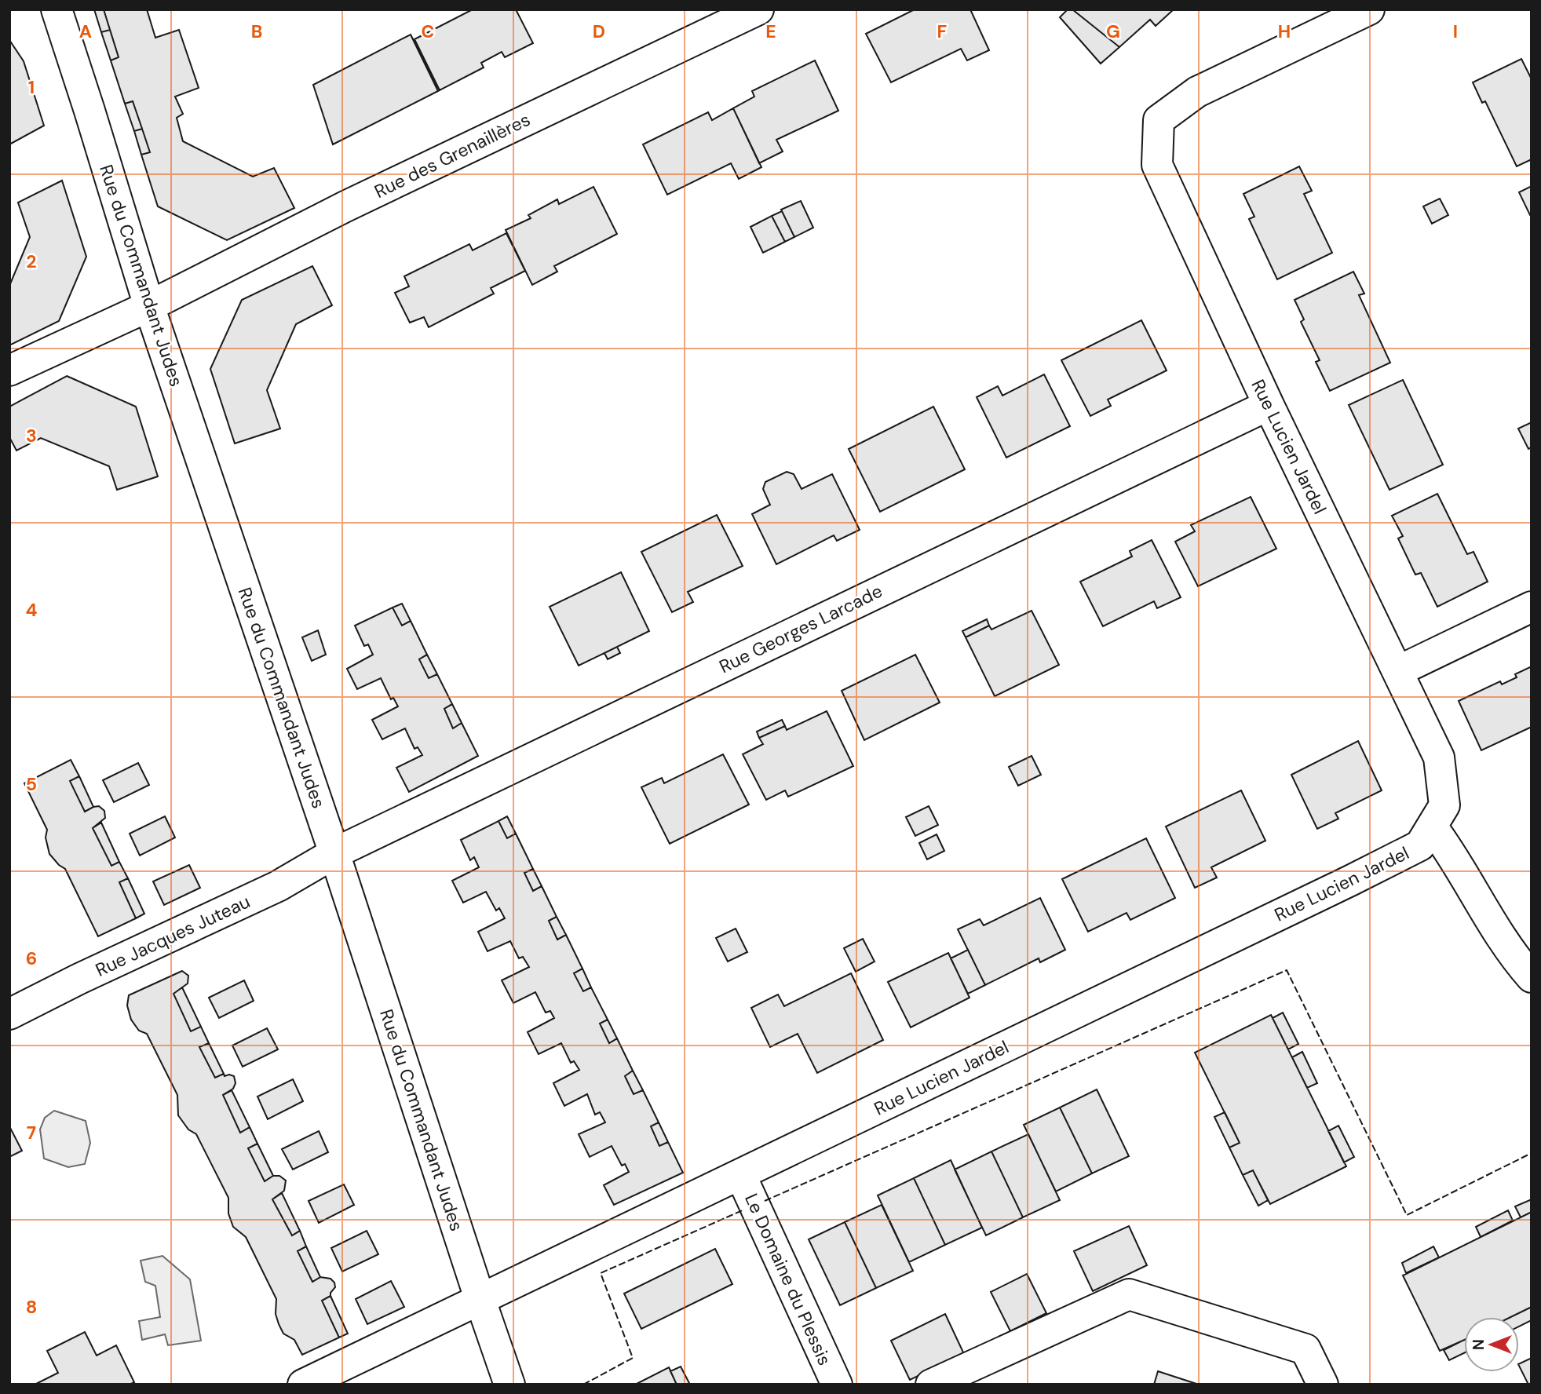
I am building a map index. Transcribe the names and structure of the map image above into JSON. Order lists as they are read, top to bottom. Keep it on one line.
{"streets":{"street":["Rue des Grenaillères","Rue du Commandant Judes","Rue Lucien Jardel","Rue Georges Larcade","Rue Jacques Juteau","Le Domaine du Plessis"]},"crossings":[["Rue des Grenaillères","Rue du Commandant Judes"],["Rue du Commandant Judes","Rue Lucien Jardel"],["Rue du Commandant Judes","Rue Georges Larcade"],["Rue du Commandant Judes","Rue Jacques Juteau"],["Rue Lucien Jardel","Rue Georges Larcade"],["Rue Lucien Jardel","Le Domaine du Plessis"],["Rue Georges Larcade","Rue Jacques Juteau"]],"north":"left","grid":{"columns":["A","B","C","D","E","F","G","H","I"],"rows":["1","2","3","4","5","6","7","8"]}}
